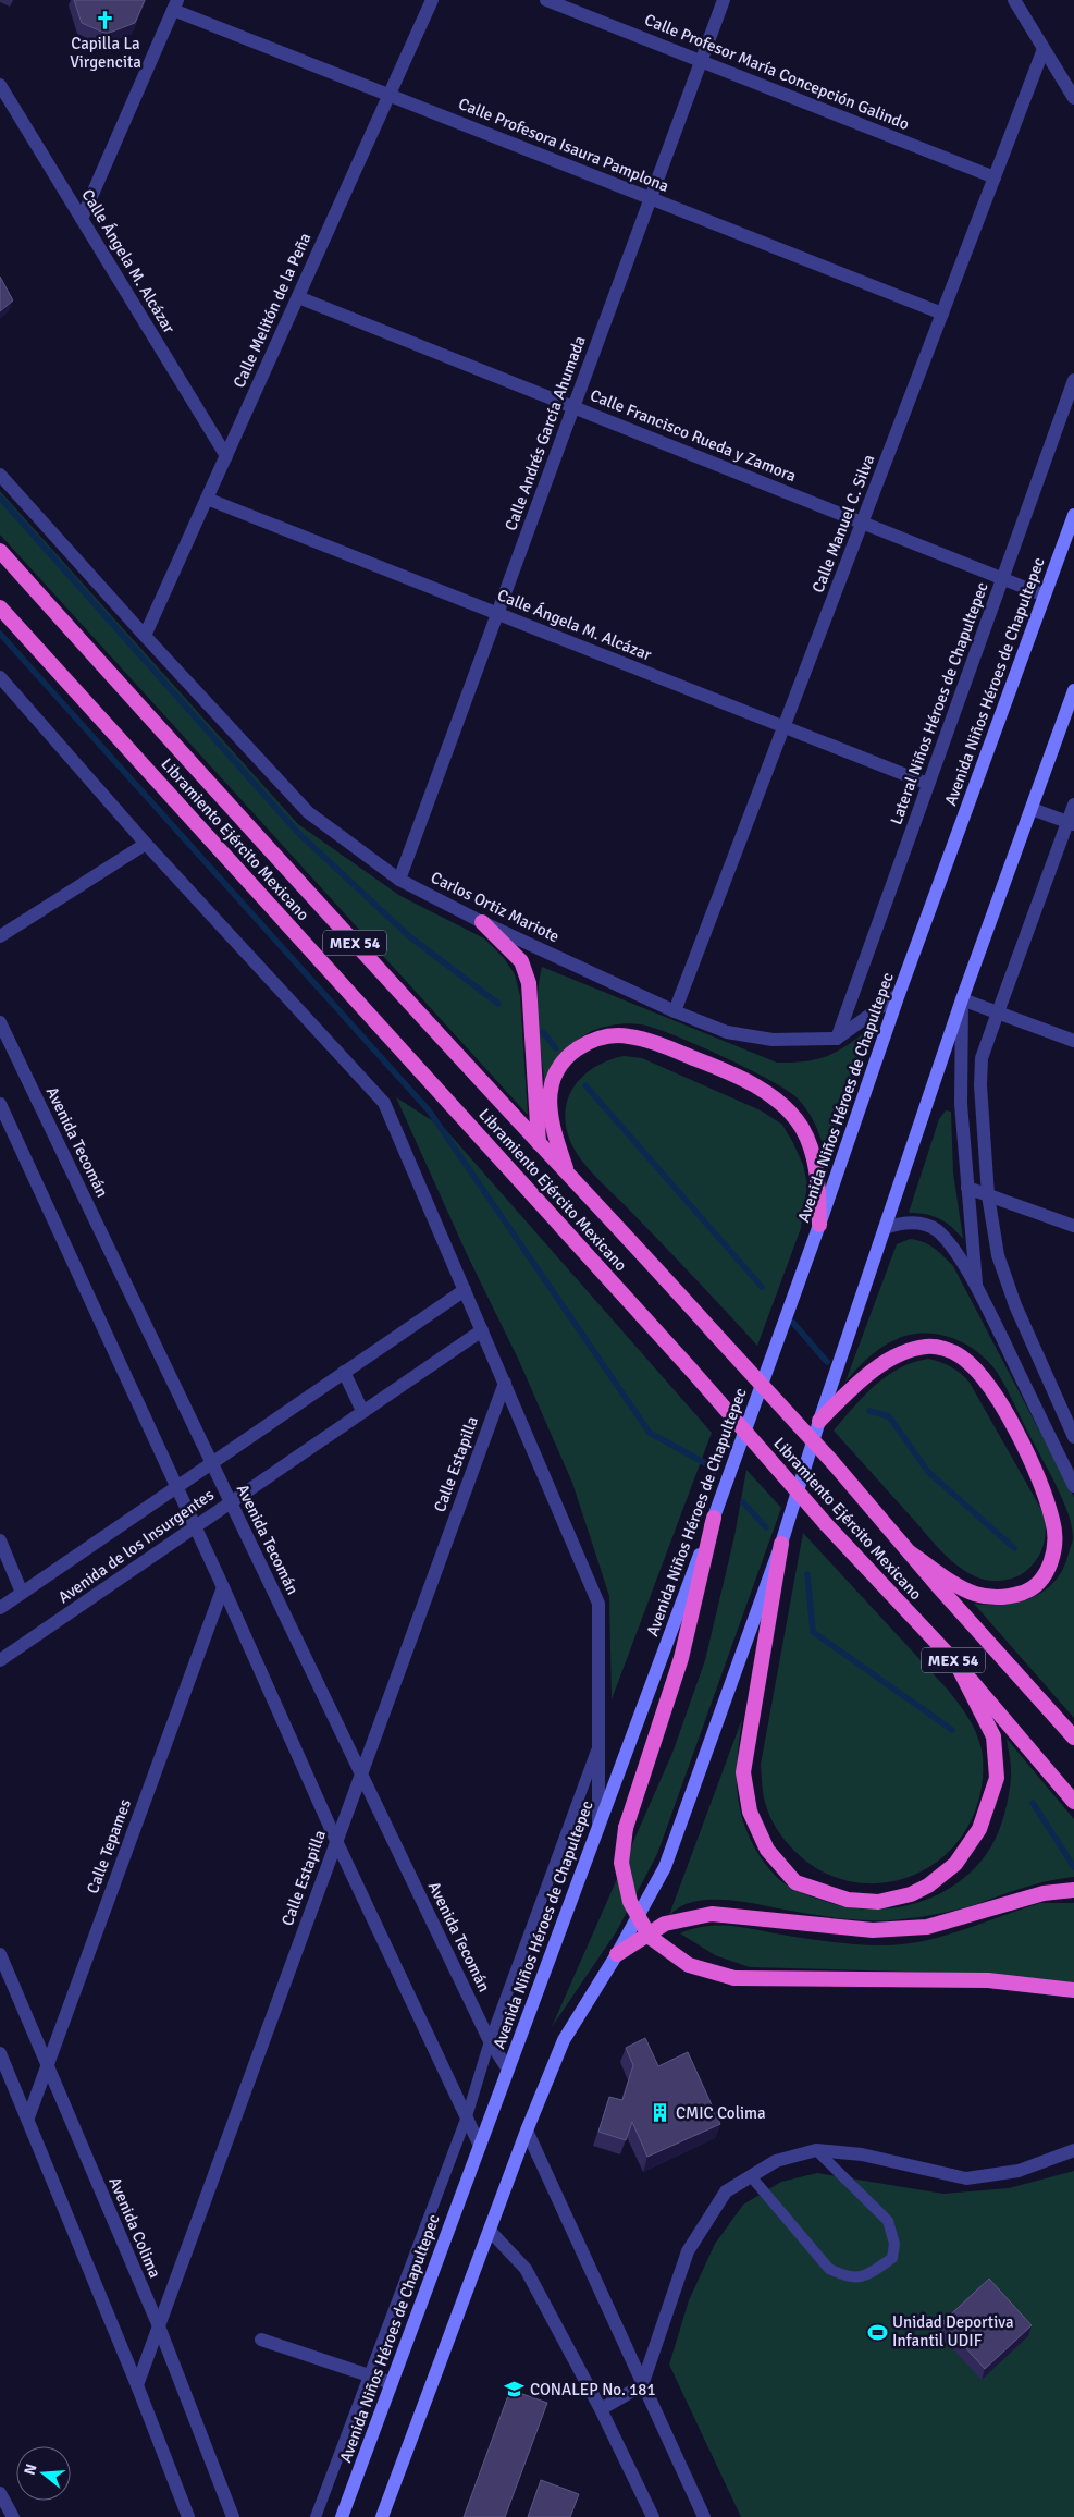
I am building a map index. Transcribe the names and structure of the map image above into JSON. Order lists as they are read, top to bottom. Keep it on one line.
{"streets":{"highway":["Libramiento Ejército Mexicano","MEX 54"],"main road":["Avenida Niños Héroes de Chapultepec"],"street":["Calle Profesor María Concepción Galindo","Calle Profesora Isaura Pamplona","Calle Ángela M. Alcázar","Calle Melitón de la Peña","Calle Andrés García Ahumada","Calle Francisco Rueda y Zamora","Calle Manuel C. Silva","Lateral Niños Héroes de Chapultepec","Carlos Ortiz Mariote","Avenida Tecomán","Calle Estapilla","Avenida de los Insurgentes","Calle Tepames","Avenida Colima"]},"crossings":[["Calle Profesor María Concepción Galindo","Calle Andrés García Ahumada"],["Calle Profesor María Concepción Galindo","Calle Manuel C. Silva"],["Calle Profesora Isaura Pamplona","Calle Melitón de la Peña"],["Calle Profesora Isaura Pamplona","Calle Andrés García Ahumada"],["Calle Profesora Isaura Pamplona","Calle Manuel C. Silva"],["Calle Ángela M. Alcázar","Calle Melitón de la Peña"],["Calle Ángela M. Alcázar","Calle Andrés García Ahumada"],["Calle Ángela M. Alcázar","Calle Manuel C. Silva"],["Calle Ángela M. Alcázar","Lateral Niños Héroes de Chapultepec"],["Calle Melitón de la Peña","Calle Francisco Rueda y Zamora"],["Calle Melitón de la Peña","Carlos Ortiz Mariote"],["Calle Andrés García Ahumada","Calle Francisco Rueda y Zamora"],["Calle Andrés García Ahumada","Carlos Ortiz Mariote"],["Calle Francisco Rueda y Zamora","Calle Manuel C. Silva"],["Calle Francisco Rueda y Zamora","Avenida Niños Héroes de Chapultepec"],["Calle Francisco Rueda y Zamora","Lateral Niños Héroes de Chapultepec"],["Calle Manuel C. Silva","Carlos Ortiz Mariote"],["Avenida Niños Héroes de Chapultepec","Avenida Tecomán"],["Lateral Niños Héroes de Chapultepec","Carlos Ortiz Mariote"],["Avenida Tecomán","Calle Estapilla"],["Avenida Tecomán","Avenida de los Insurgentes"],["Calle Estapilla","Avenida Colima"],["Calle Tepames","Avenida Colima"]],"places":{"church":["Capilla La Virgencita"],"building":["CMIC Colima"],"sports":["Unidad Deportiva Infantil UDIF"],"school or university":["CONALEP No. 181"]},"north":"left"}
